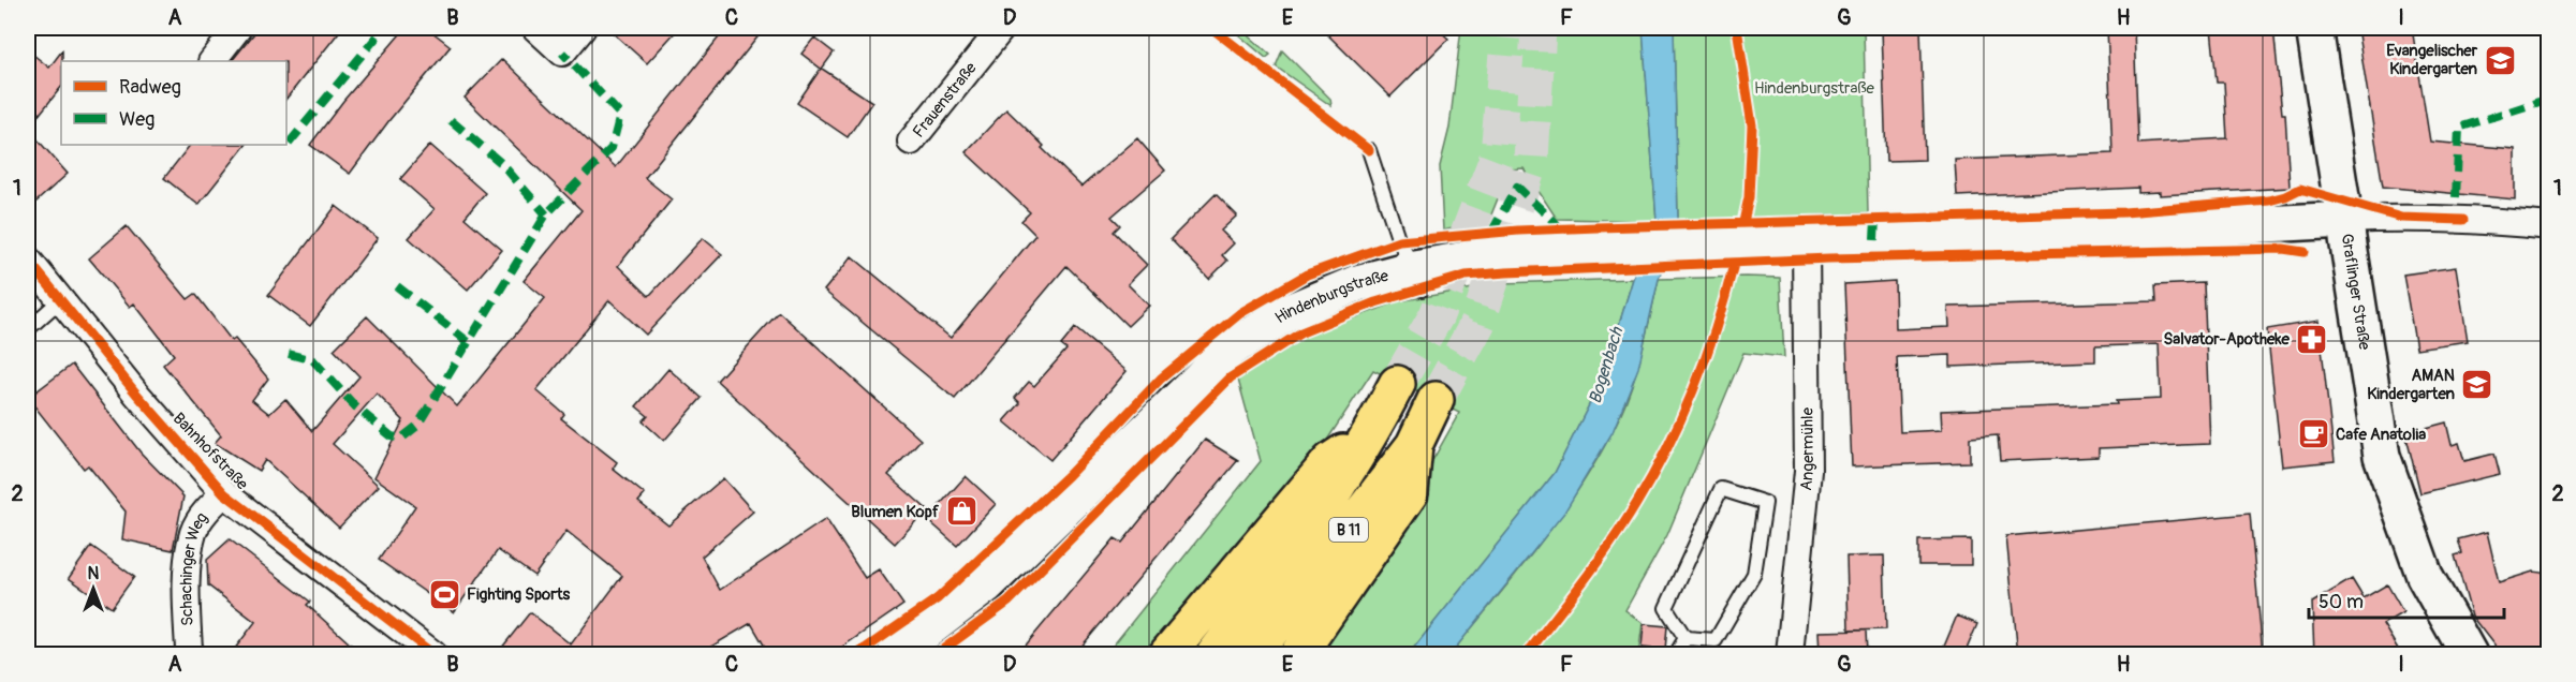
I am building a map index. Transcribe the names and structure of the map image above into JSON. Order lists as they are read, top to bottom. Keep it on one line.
{"streets":{"highway":["B 11"],"street":["Frauenstraße","Graflinger Straße","Hindenburgstraße","Angermühle","Bahnhofstraße","Schachinger Weg"]},"crossings":[["Graflinger Straße","Hindenburgstraße"],["Hindenburgstraße","Angermühle"],["Bahnhofstraße","Schachinger Weg"]],"water":["Bogenbach"],"parks":["Hindenburgstraße"],"places":{"school or university":["Evangelischer Kindergarten","AMAN Kindergarten"],"pharmacy":["Salvator-Apotheke"],"cafe":["Cafe Anatolia"],"shop":["Blumen Kopf"],"sports":["Fighting Sports"]},"legend":["Radweg","Weg"],"scale_bar":"50 m","north":"top","grid":{"columns":["A","B","C","D","E","F","G","H","I"],"rows":["1","2"]}}
